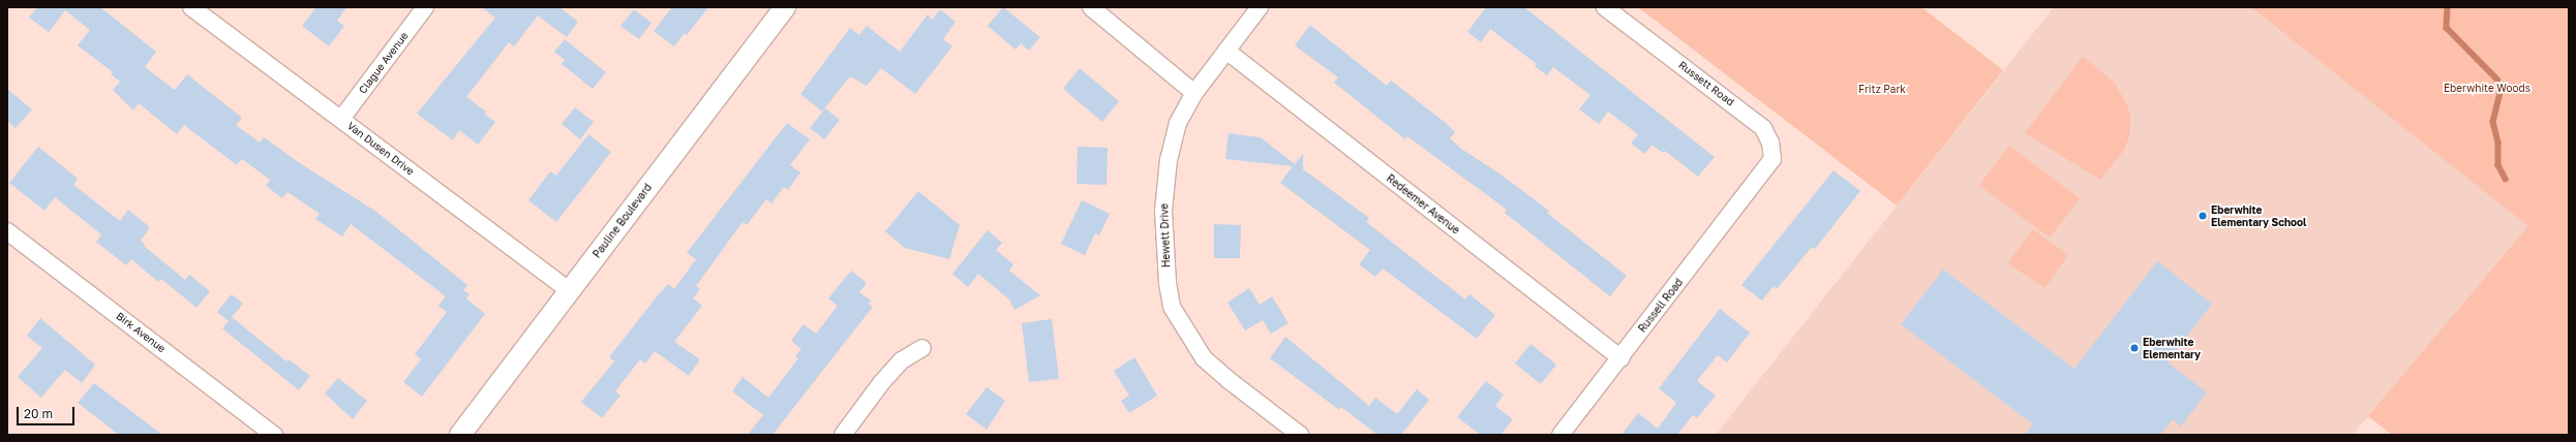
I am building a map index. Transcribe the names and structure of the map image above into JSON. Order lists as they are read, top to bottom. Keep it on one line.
{"streets":{"street":["Clague Avenue","Russett Road","Van Dusen Drive","Redeemer Avenue","Pauline Boulevard","Hewett Drive","Russell Road","Birk Avenue"]},"crossings":[["Clague Avenue","Van Dusen Drive"],["Russett Road","Russell Road"],["Van Dusen Drive","Pauline Boulevard"],["Redeemer Avenue","Hewett Drive"],["Redeemer Avenue","Russell Road"]],"parks":["Eberwhite Woods","Fritz Park"],"places":["Eberwhite Elementary School","Eberwhite Elementary"],"scale_bar":"20 m"}
